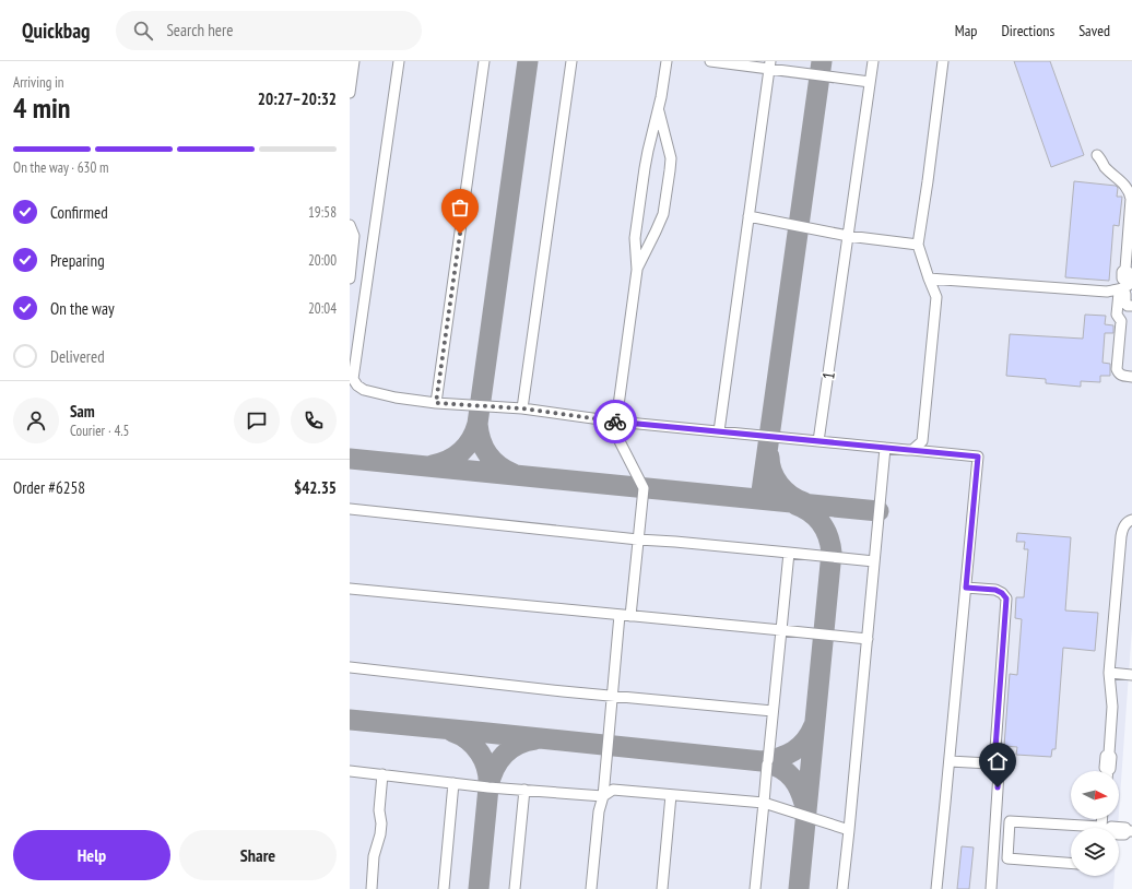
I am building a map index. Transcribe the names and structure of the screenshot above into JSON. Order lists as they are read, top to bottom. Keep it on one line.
{"streets":{"lane":["1"]},"north":"right","page":{"header":"Quickbag","search":"Search here","nav":["Map","Directions","Saved"],"heading":["4 min","Arriving in","20:27–20:32"],"panel":["Sam","Courier · 4.5","Order #6258","$42.35"],"bar":"On the way · 630 m","list":[["Confirmed","19:58"],["Preparing","20:00"],["On the way","20:04"],"Delivered"],"buttons":["Help","Share"]}}
